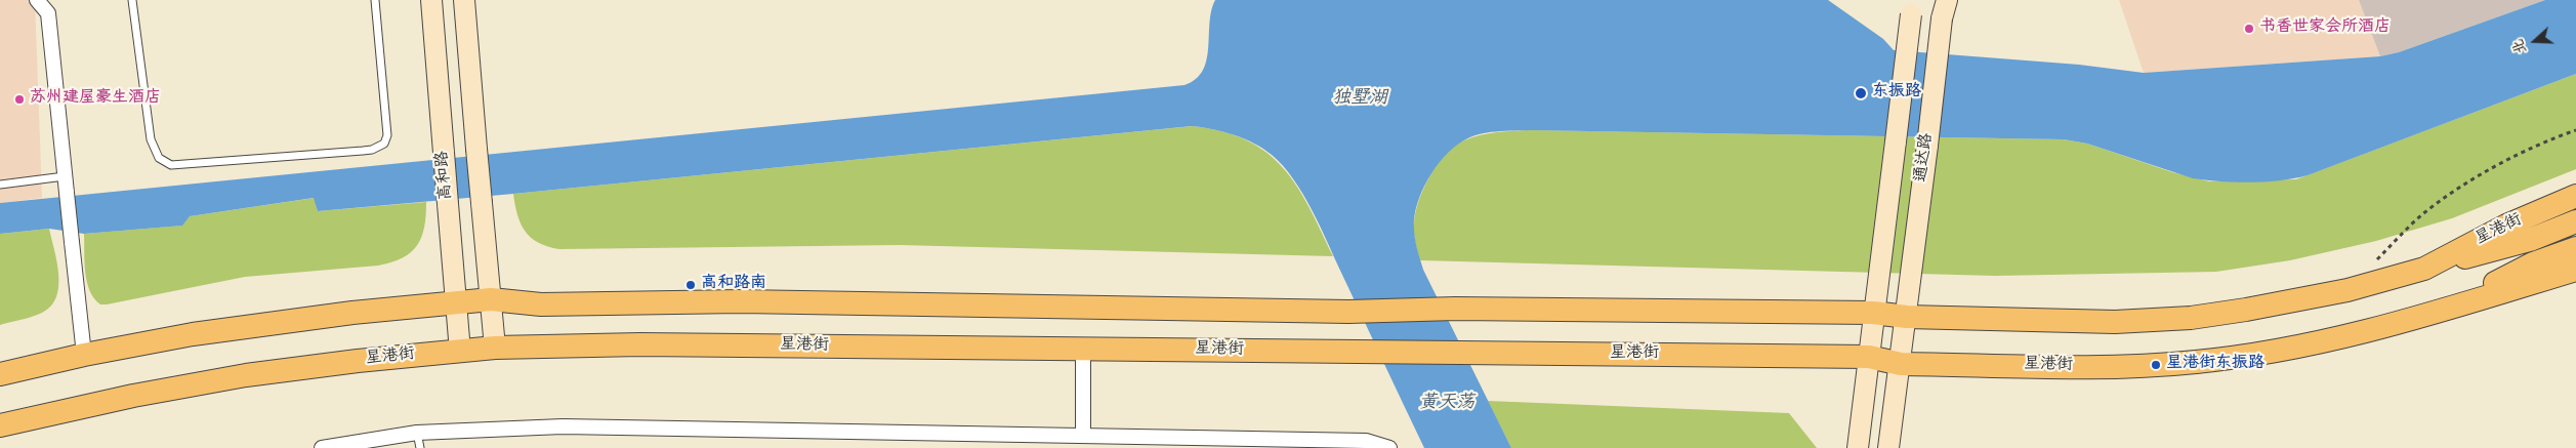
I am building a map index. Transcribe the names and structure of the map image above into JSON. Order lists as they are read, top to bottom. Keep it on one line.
{"streets":{"main road":["通达路","高和路","星港街"]},"crossings":[["通达路","星港街"],["高和路","星港街"]],"water":["独墅湖","黄天荡"],"places":["书香世家会所酒店","东振路","苏州建屋豪生酒店","高和路南","星港街东振路"],"north":"left"}
